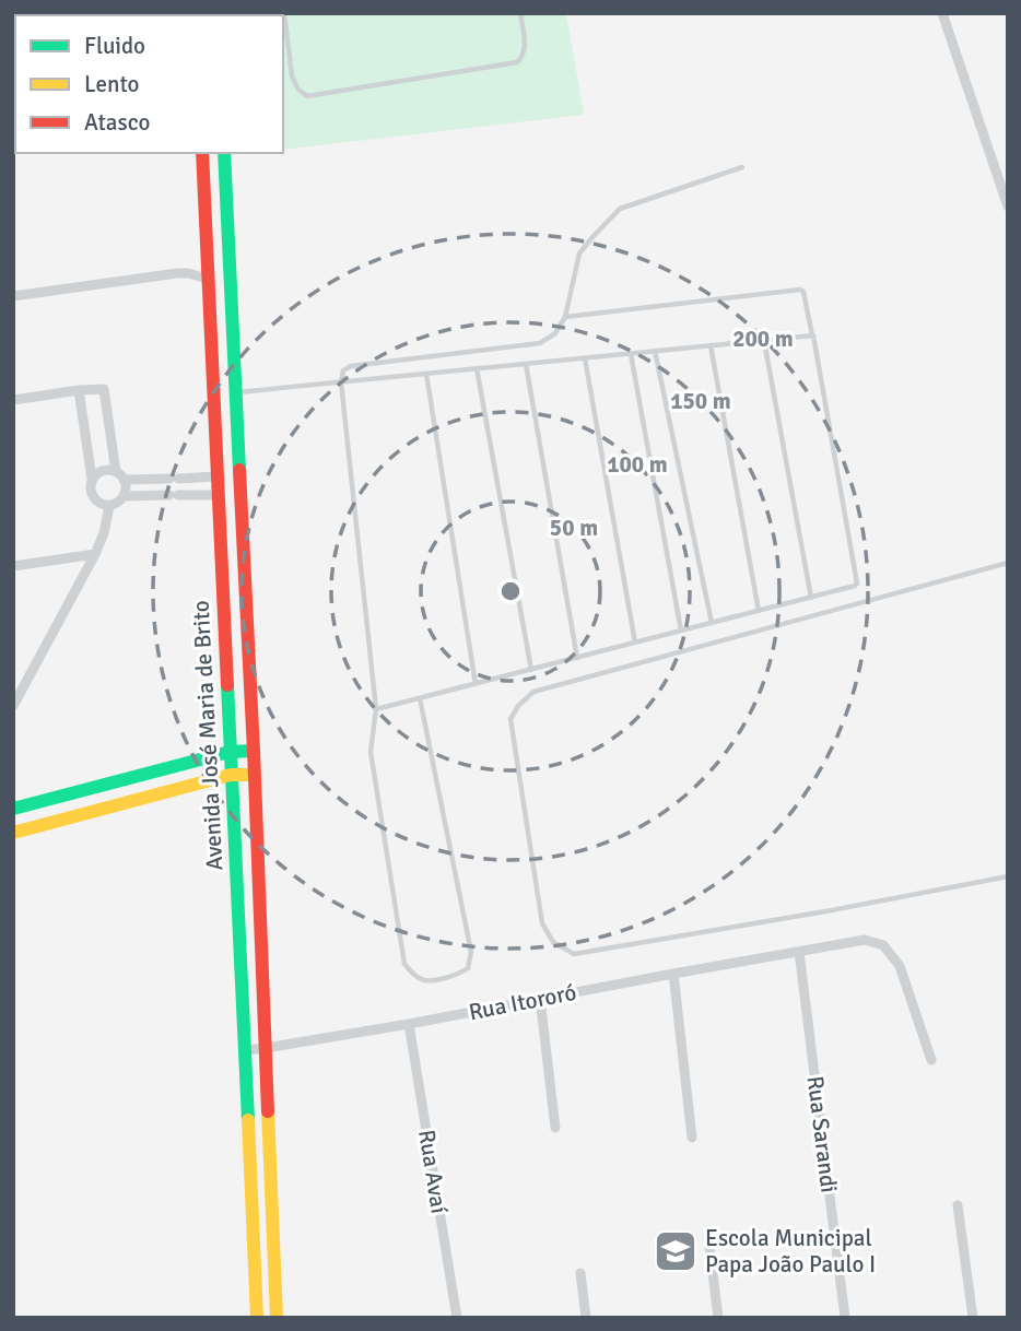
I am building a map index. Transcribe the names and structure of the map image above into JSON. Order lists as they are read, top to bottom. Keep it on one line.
{"streets":{"main road":["Avenida José Maria de Brito"],"street":["Rua Itororó","Rua Sarandi","Rua Avaí"]},"crossings":[["Avenida José Maria de Brito","Rua Itororó"],["Rua Itororó","Rua Sarandi"],["Rua Itororó","Rua Avaí"]],"places":{"school or university":["Escola Municipal Papa João Paulo I"]},"legend":["Fluido","Lento","Atasco"],"rings":["200 m","150 m","100 m","50 m"]}
